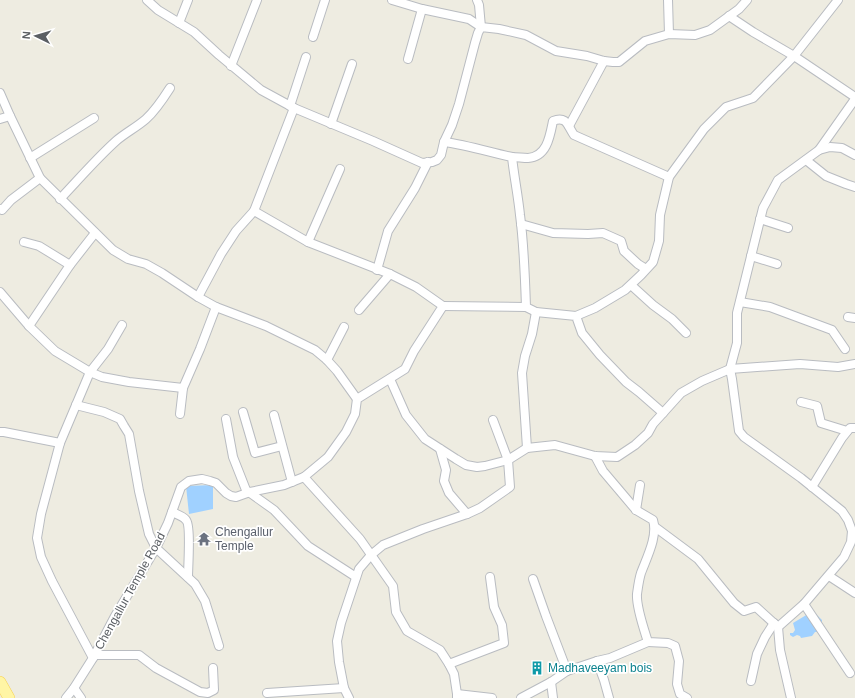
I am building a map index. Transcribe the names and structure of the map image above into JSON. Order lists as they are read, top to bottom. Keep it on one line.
{"streets":{"street":["Chengallur Temple Road"]},"places":{"temple":["Chengallur Temple"],"building":["Madhaveeyam bois"]},"north":"left"}
